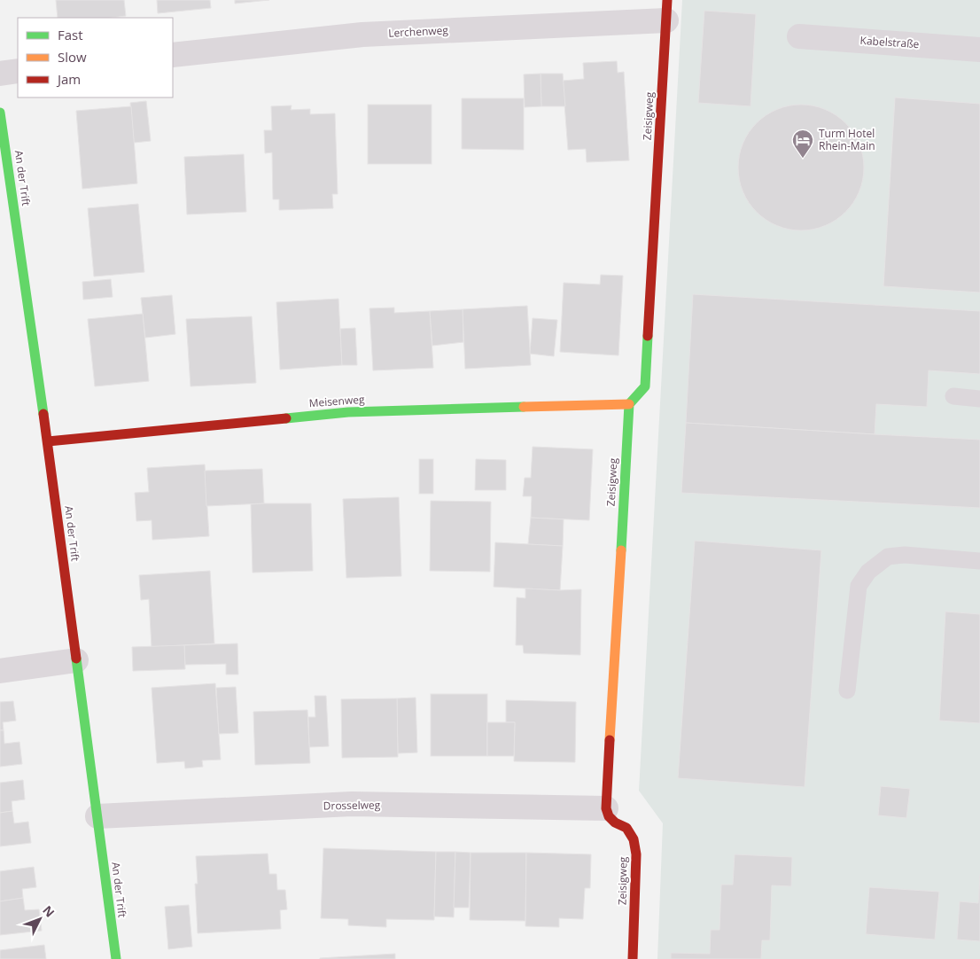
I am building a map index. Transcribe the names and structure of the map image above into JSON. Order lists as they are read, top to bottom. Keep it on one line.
{"streets":{"street":["Lerchenweg","Kabelstraße","Zeisigweg","An der Trift","Meisenweg","Drosselweg"]},"crossings":[["Lerchenweg","Zeisigweg"],["Zeisigweg","Meisenweg"],["Zeisigweg","Drosselweg"],["An der Trift","Meisenweg"],["An der Trift","Drosselweg"]],"places":{"hotel":["Turm Hotel Rhein-Main"]},"legend":["Fast","Slow","Jam"],"north":"top right"}
